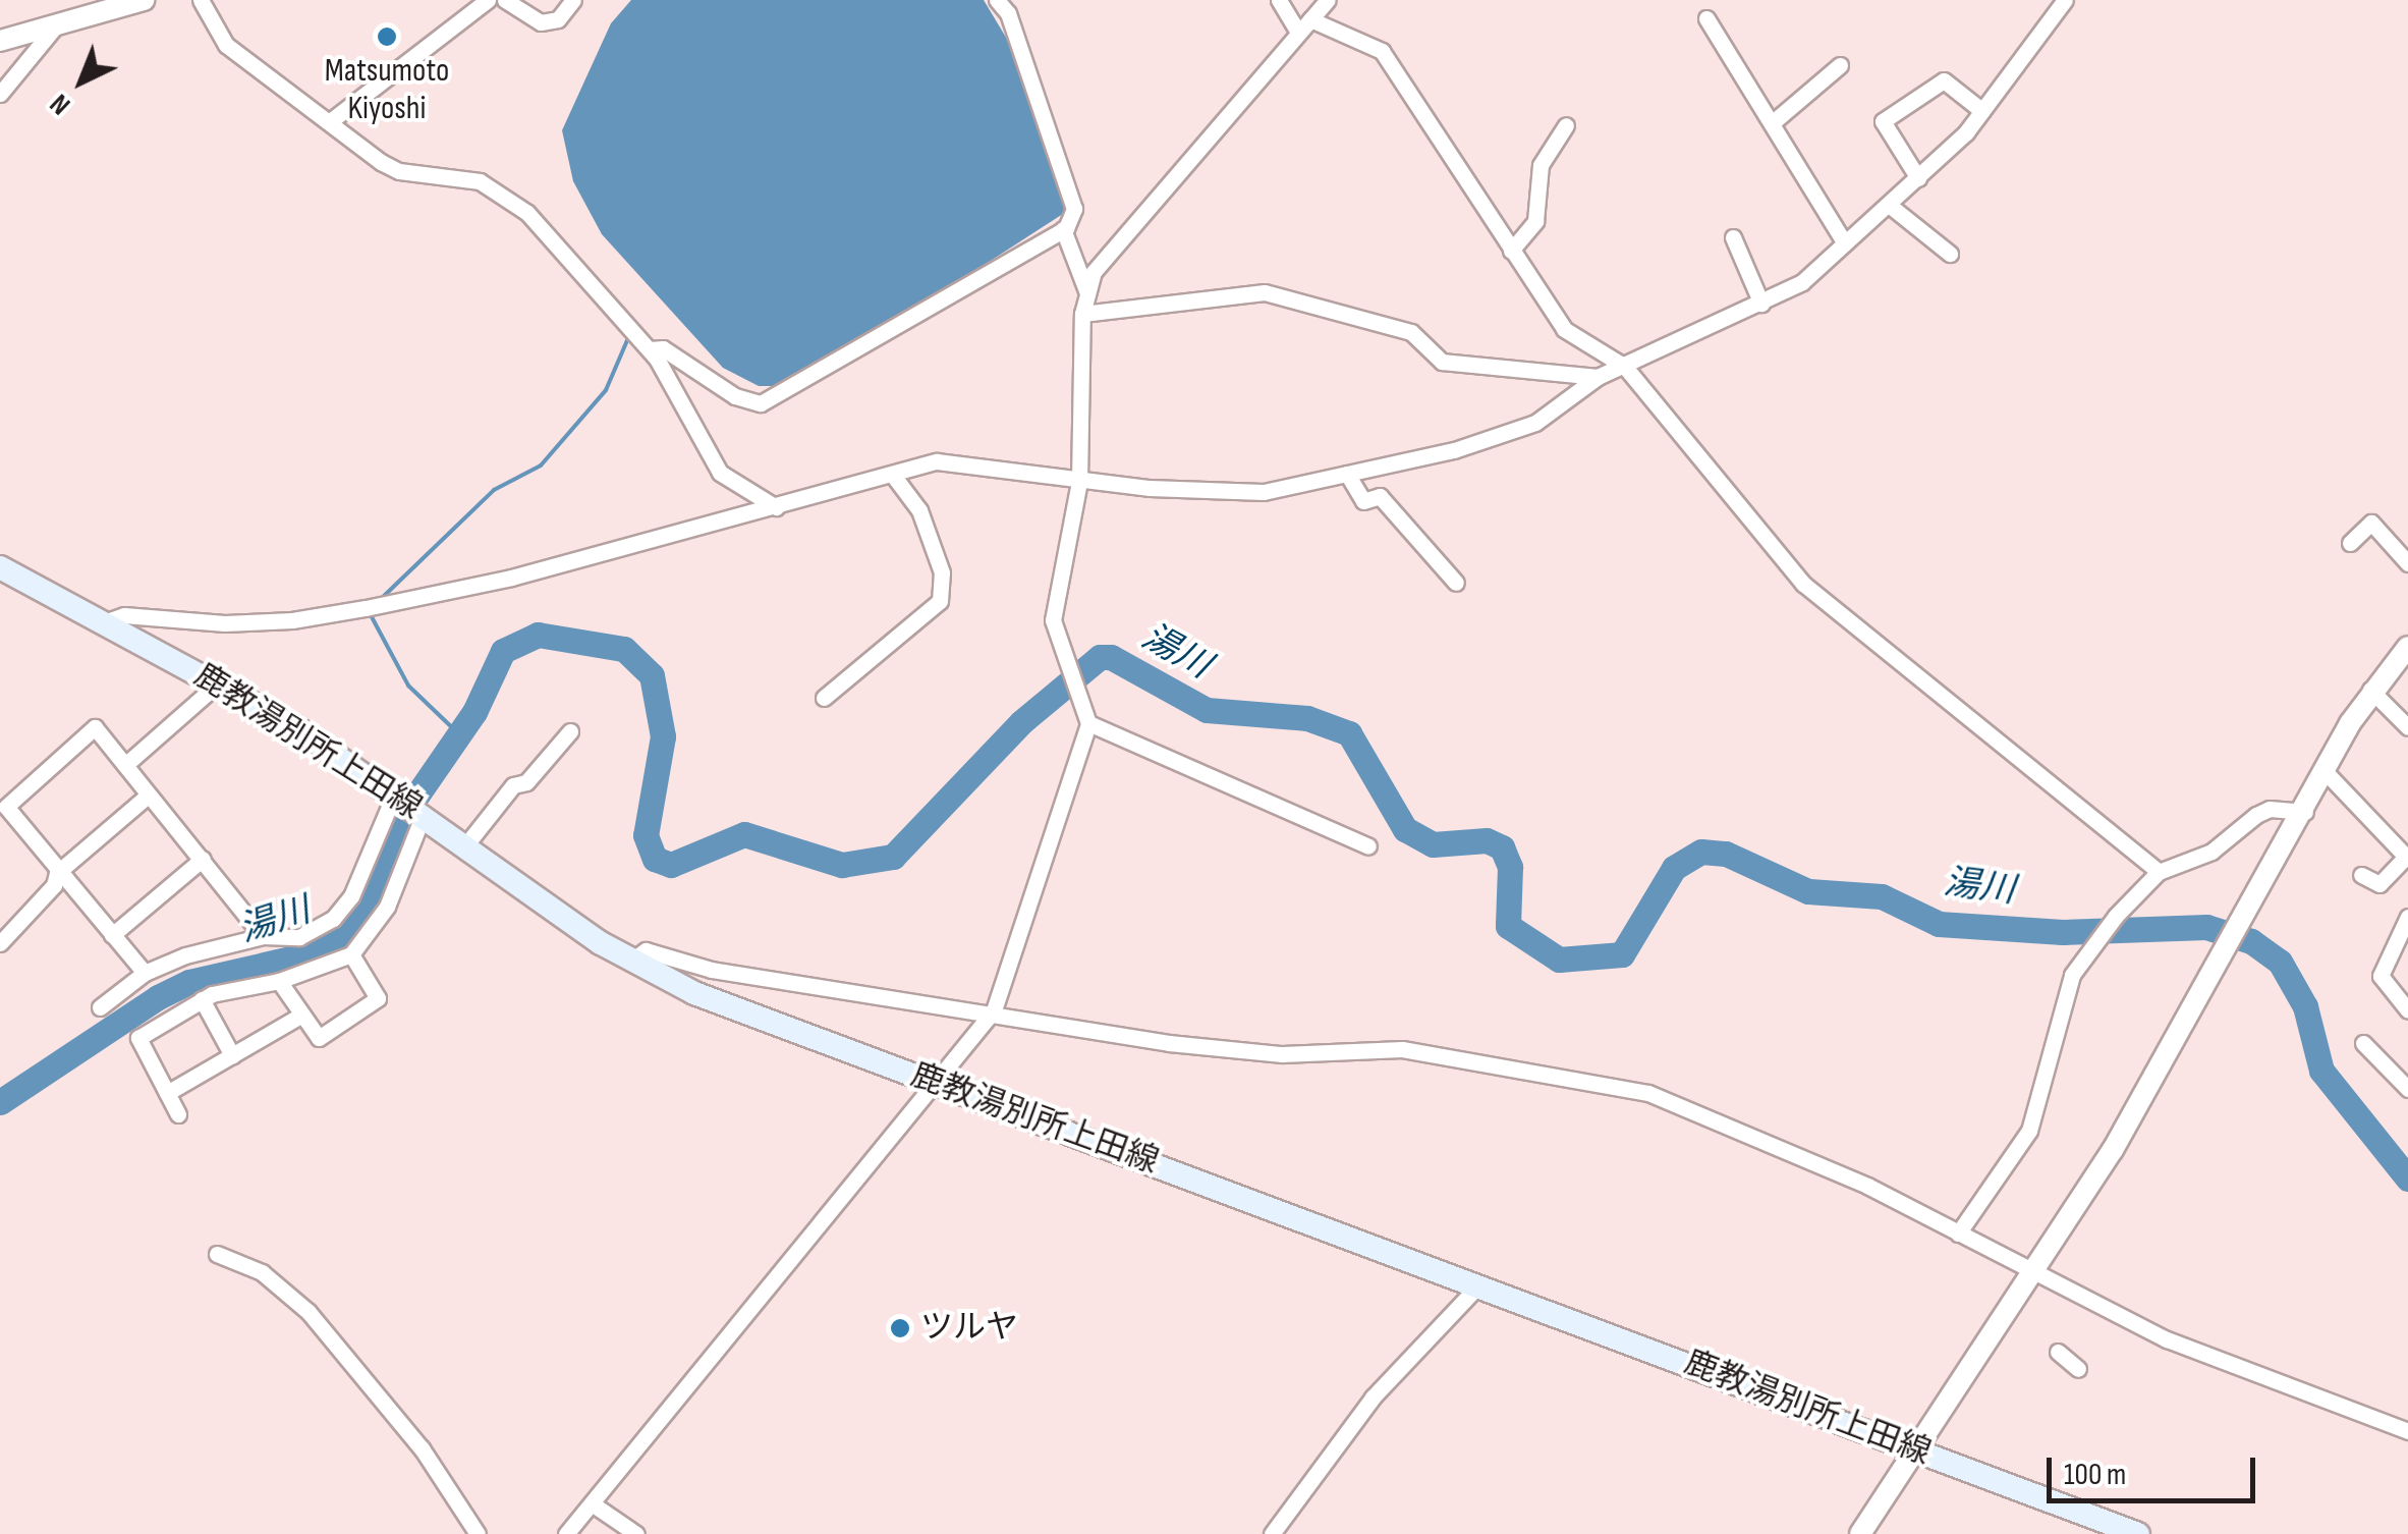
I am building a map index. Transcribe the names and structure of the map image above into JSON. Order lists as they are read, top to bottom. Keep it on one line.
{"streets":{"main road":["鹿教湯別所上田線"]},"water":["湯川"],"places":["Matsumoto Kiyoshi","ツルヤ"],"scale_bar":"100 m","north":"bottom left"}
